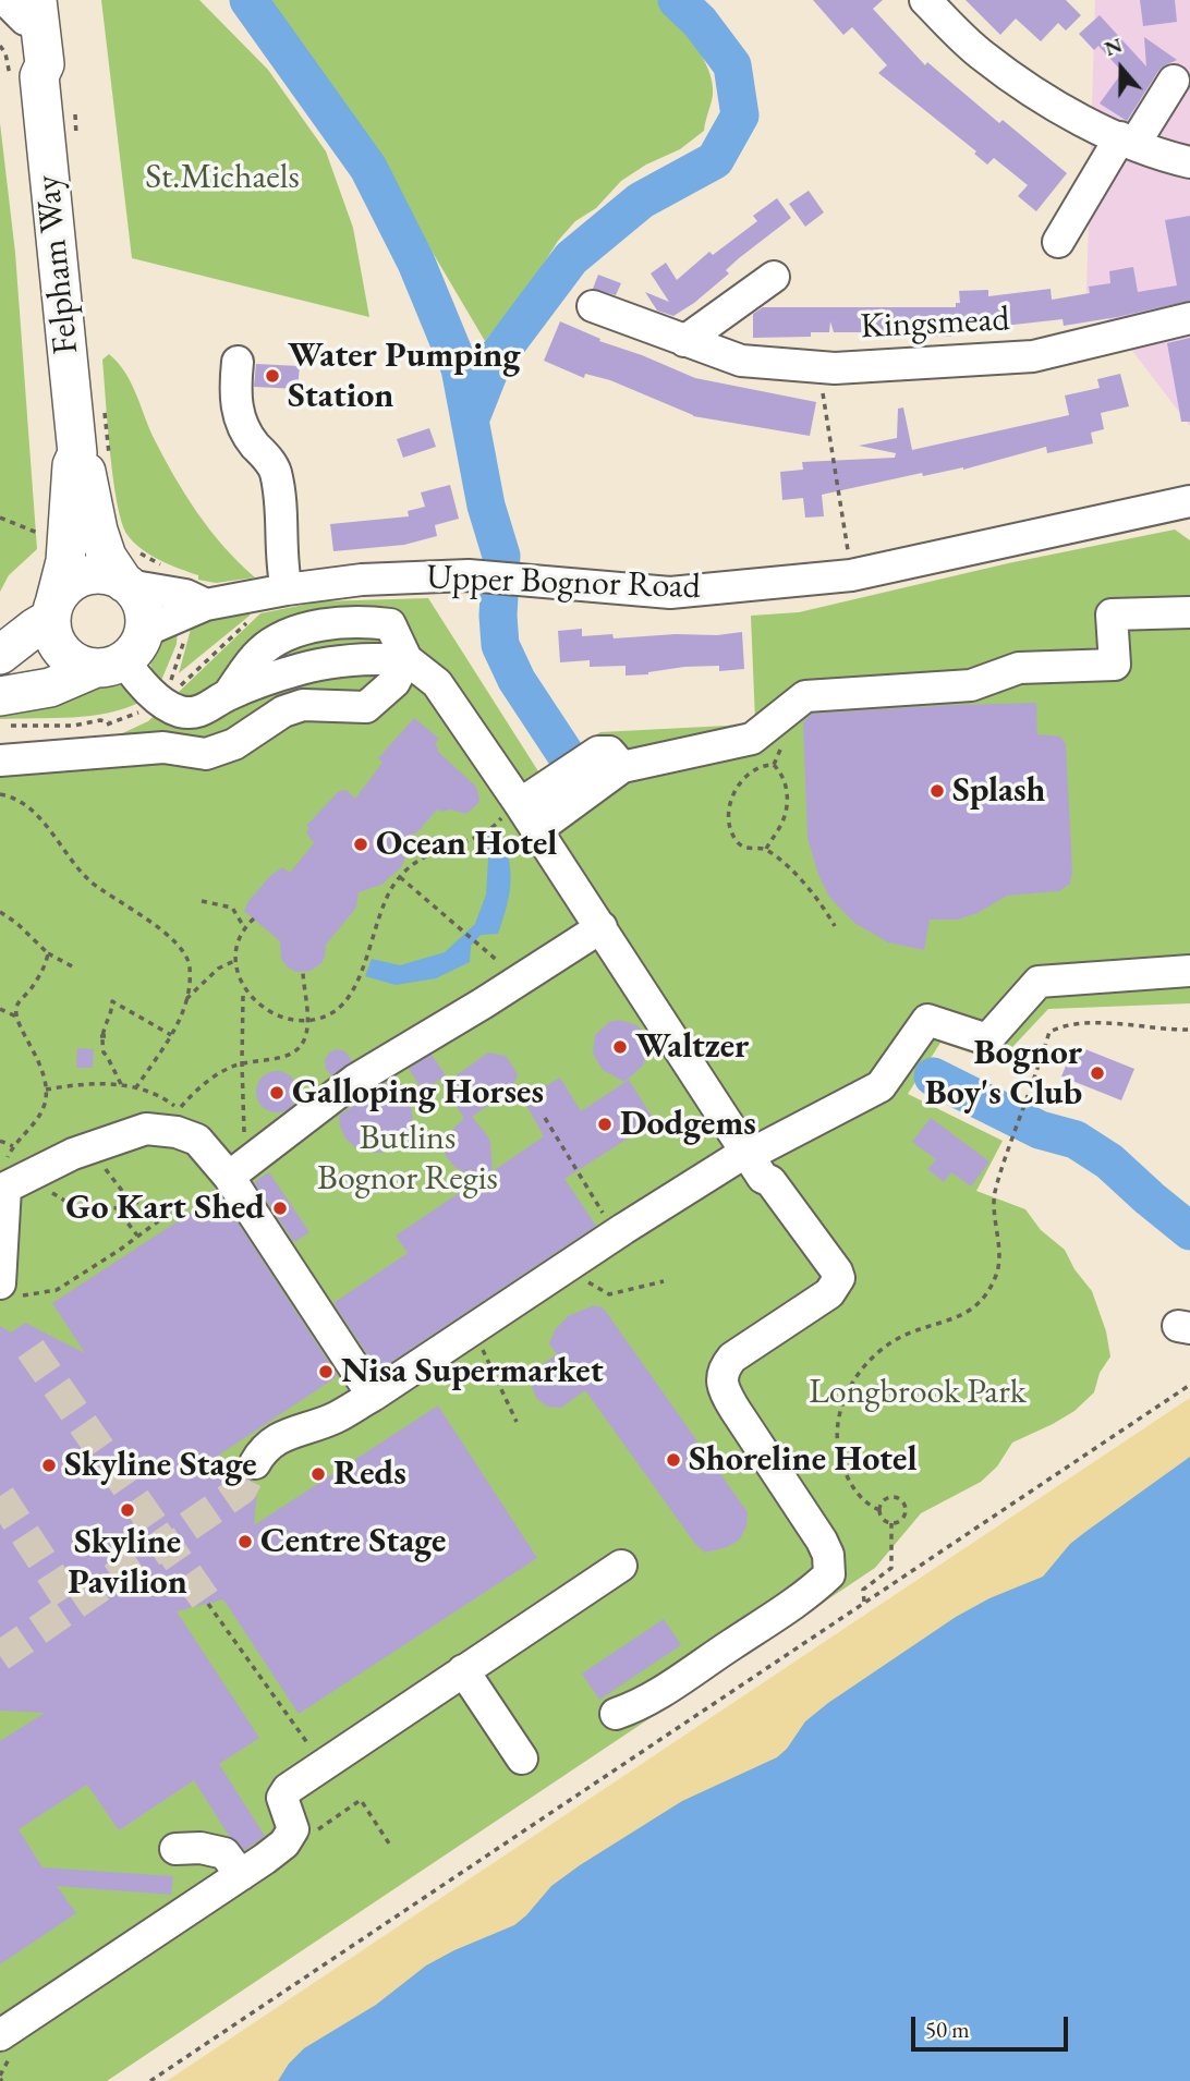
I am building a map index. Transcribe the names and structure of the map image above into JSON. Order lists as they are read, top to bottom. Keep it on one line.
{"streets":{"main road":["Felpham Way"],"street":["Kingsmead","Upper Bognor Road"]},"crossings":[["Felpham Way","Upper Bognor Road"]],"parks":["St.Michaels","Butlins Bognor Regis","Longbrook Park"],"places":["Water Pumping Station","Splash","Ocean Hotel","Waltzer","Bognor Boy's Club","Galloping Horses","Dodgems","Go Kart Shed","Nisa Supermarket","Shoreline Hotel","Skyline Stage","Reds","Skyline Pavilion","Centre Stage"],"scale_bar":"50 m","north":"top"}
